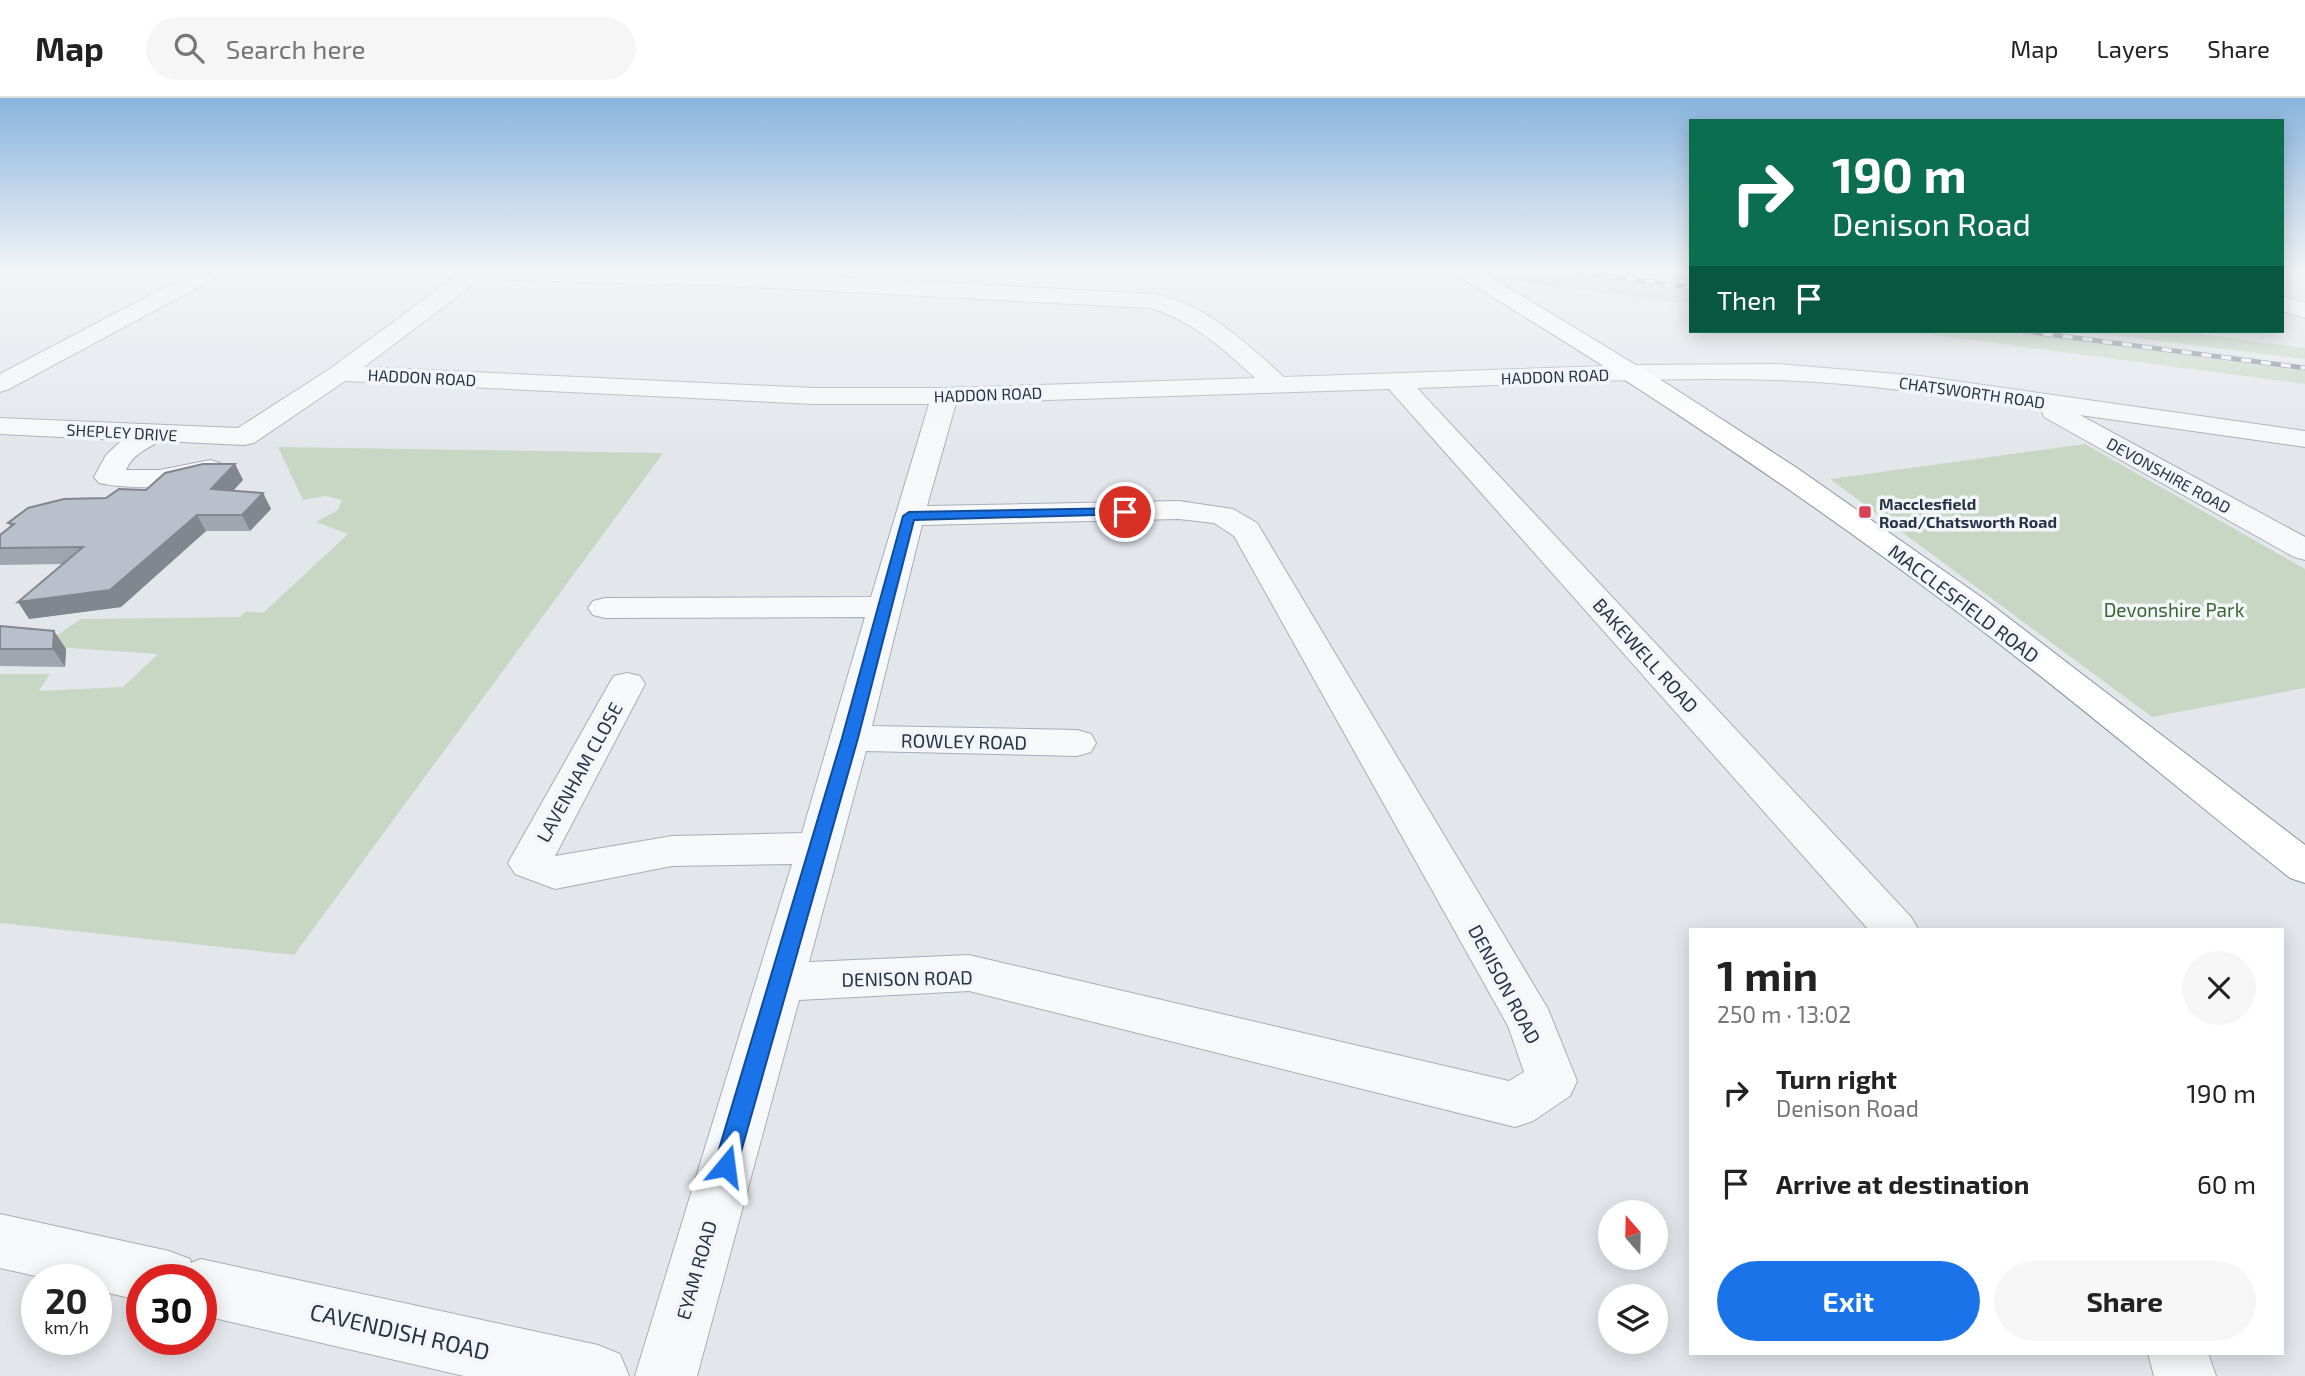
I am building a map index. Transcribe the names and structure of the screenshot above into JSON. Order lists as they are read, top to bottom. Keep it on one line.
{"streets":{"highway":["MACCLESFIELD ROAD"],"street":["HADDON ROAD","CHATSWORTH ROAD","SHEPLEY DRIVE","DEVONSHIRE ROAD","BAKEWELL ROAD","ROWLEY ROAD","LAVENHAM CLOSE","DENISON ROAD","EYAM ROAD","CAVENDISH ROAD"]},"crossings":[["HADDON ROAD","CHATSWORTH ROAD"],["HADDON ROAD","MACCLESFIELD ROAD"],["HADDON ROAD","BAKEWELL ROAD"],["HADDON ROAD","EYAM ROAD"],["CHATSWORTH ROAD","DEVONSHIRE ROAD"],["CHATSWORTH ROAD","MACCLESFIELD ROAD"],["ROWLEY ROAD","EYAM ROAD"],["LAVENHAM CLOSE","EYAM ROAD"],["DENISON ROAD","EYAM ROAD"]],"parks":["Devonshire Park"],"places":{"transit":["Macclesfield Road/Chatsworth Road"]},"north":"top","page":{"header":"Map","search":"Search here","nav":["Map","Layers","Share"],"turn":["190 m","Denison Road"],"then":"Then","heading":["1 min","250 m · 13:02"],"list":[{"name":"Turn right","note":"Denison Road","value":"190 m"},{"name":"Arrive at destination","value":"60 m"}],"buttons":["Exit","Share"],"speed":"20 km/h","limit":"30"}}
